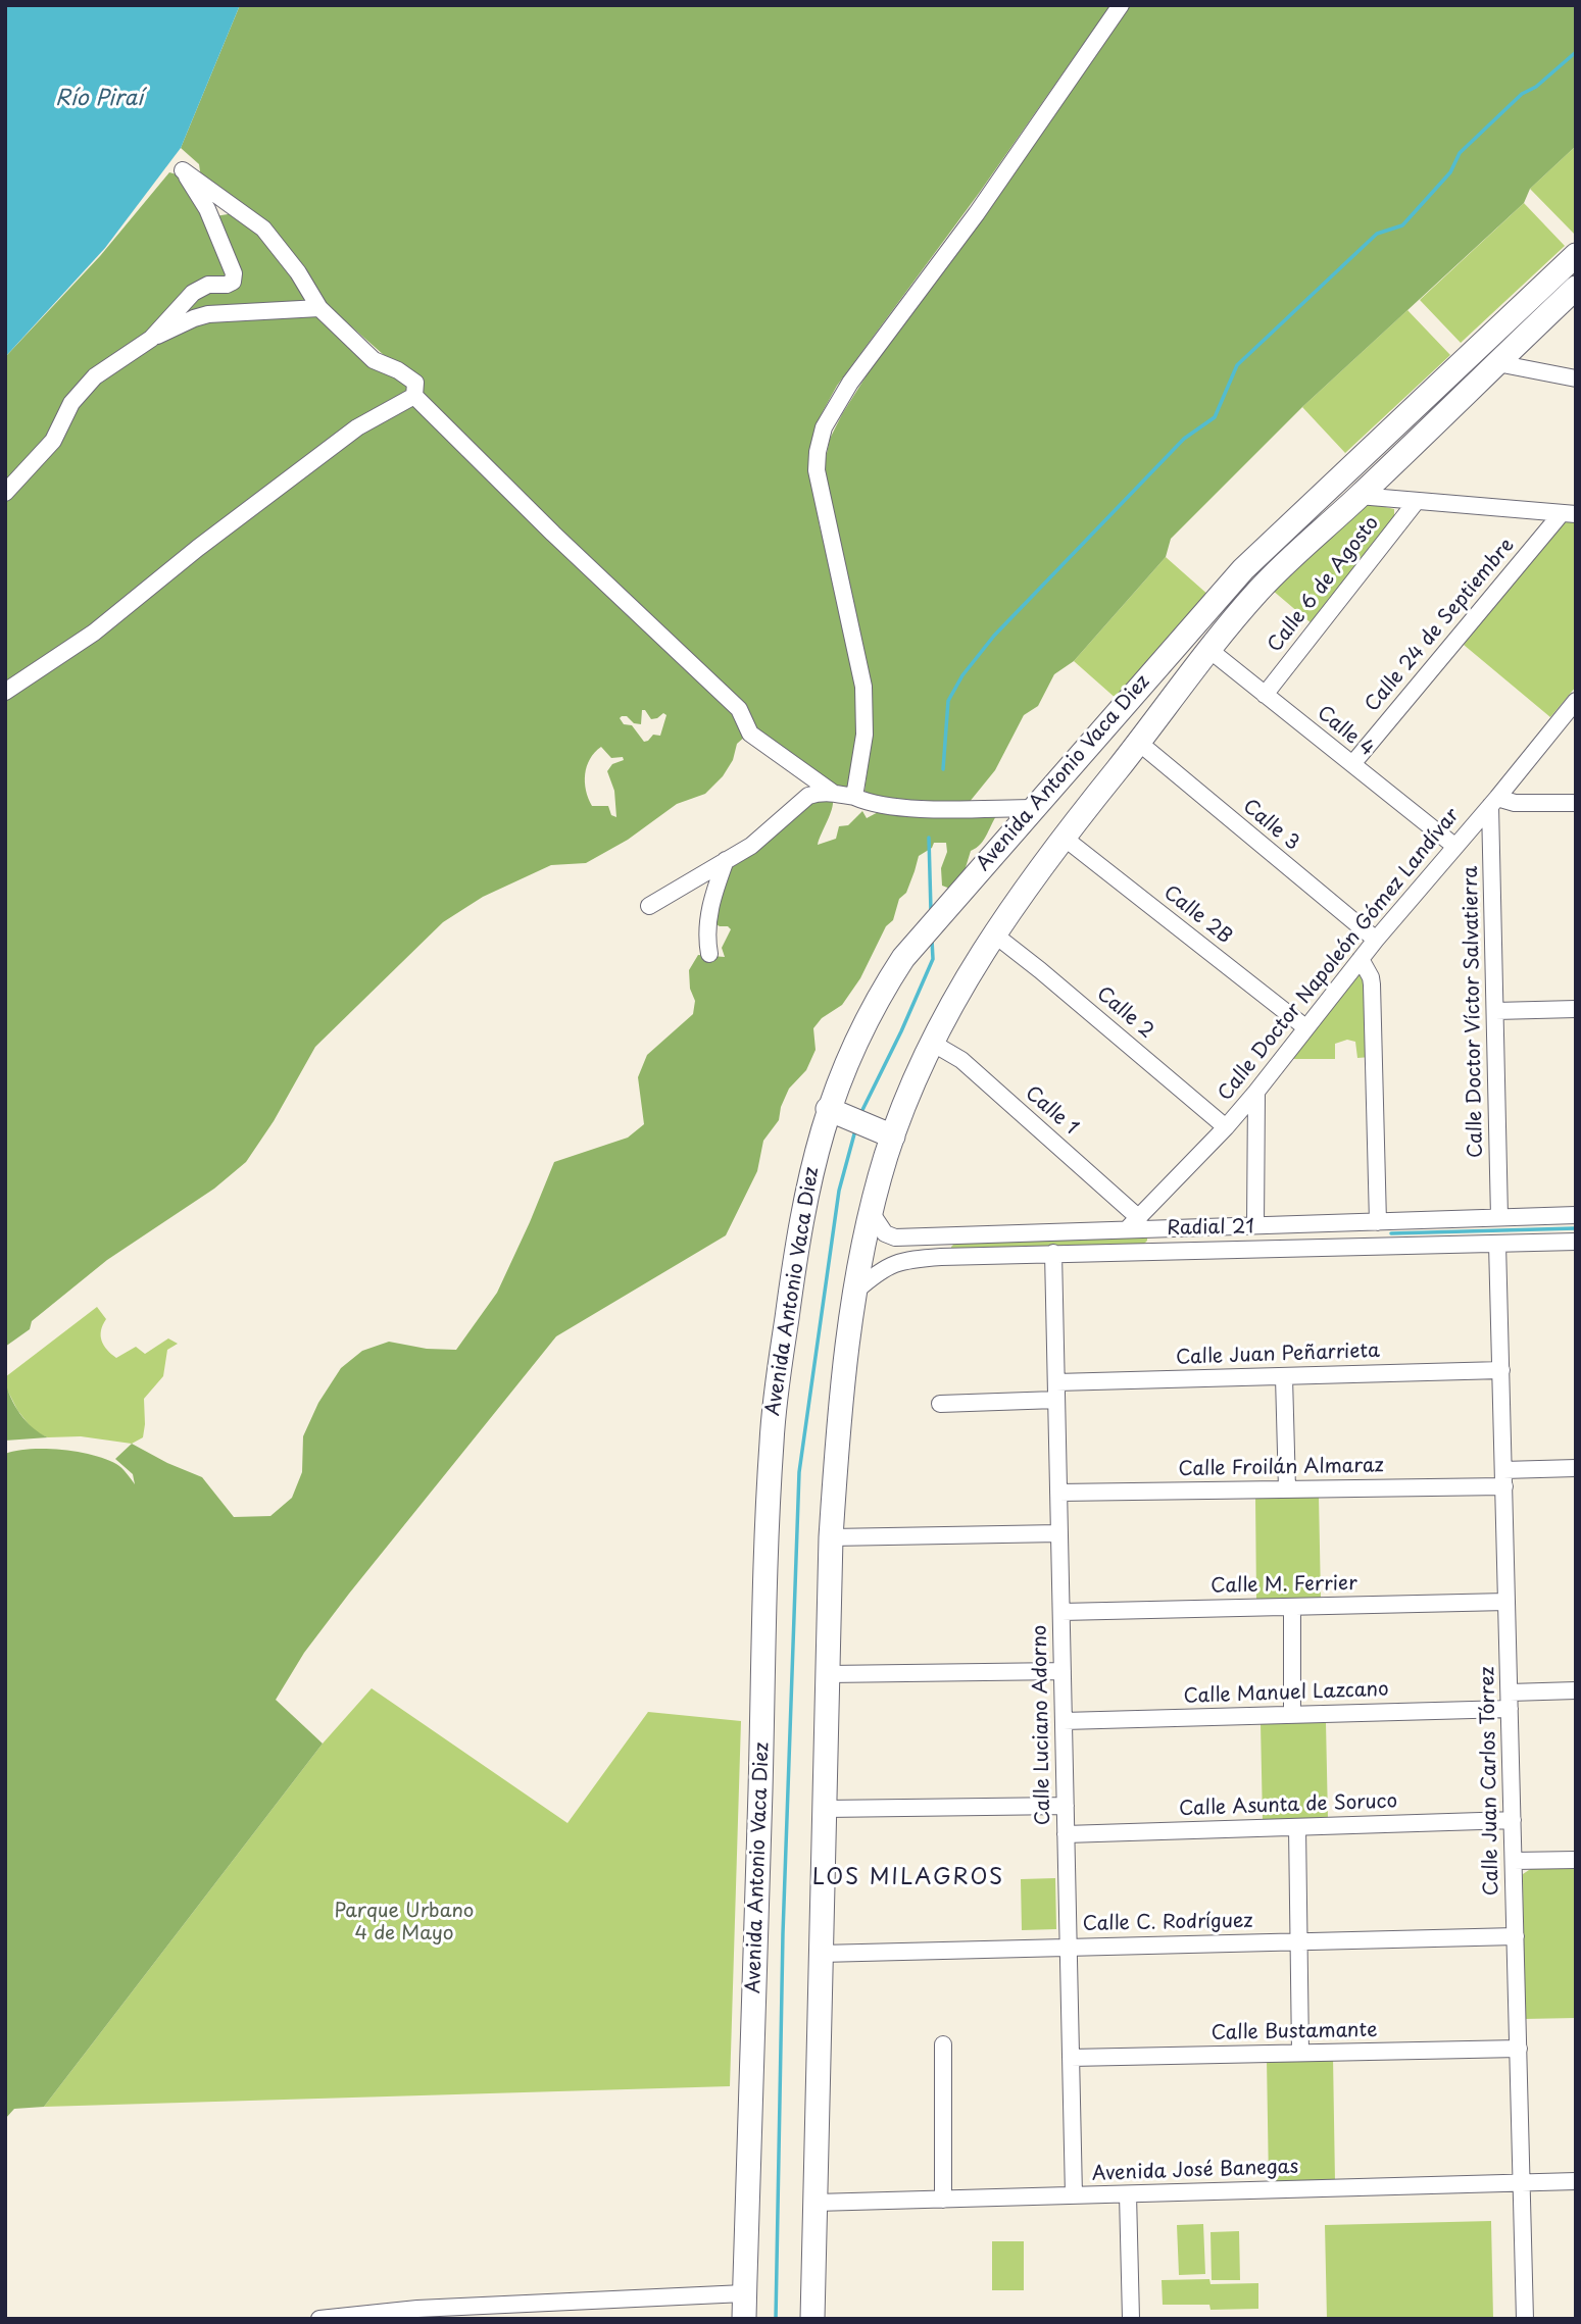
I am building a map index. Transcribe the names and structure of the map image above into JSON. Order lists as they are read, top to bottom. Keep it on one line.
{"streets":{"highway":["Avenida Antonio Vaca Diez"],"street":["Calle 6 de Agosto","Calle 24 de Septiembre","Calle 4","Calle 3","Calle 2B","Calle Doctor Napoleón Gómez Landívar","Calle Doctor Víctor Salvatierra","Calle 2","Calle 1","Radial 21","Calle Juan Peñarrieta","Calle Froilán Almaraz","Calle M. Ferrier","Calle Manuel Lazcano","Calle Luciano Adorno","Calle Juan Carlos Tórrez","Calle Asunta de Soruco","Calle C. Rodríguez","Calle Bustamante","Avenida José Banegas"]},"crossings":[["Calle 6 de Agosto","Calle 4"],["Calle 24 de Septiembre","Calle 4"],["Calle 4","Avenida Antonio Vaca Diez"],["Calle 4","Calle Doctor Napoleón Gómez Landívar"],["Avenida Antonio Vaca Diez","Calle 3"],["Avenida Antonio Vaca Diez","Calle 2B"],["Avenida Antonio Vaca Diez","Calle 2"],["Avenida Antonio Vaca Diez","Calle 1"],["Avenida Antonio Vaca Diez","Radial 21"],["Avenida Antonio Vaca Diez","Calle C. Rodríguez"],["Avenida Antonio Vaca Diez","Avenida José Banegas"],["Calle 3","Calle Doctor Napoleón Gómez Landívar"],["Calle 2B","Calle Doctor Napoleón Gómez Landívar"],["Calle Doctor Napoleón Gómez Landívar","Calle Doctor Víctor Salvatierra"],["Calle Doctor Napoleón Gómez Landívar","Calle 2"],["Calle Doctor Napoleón Gómez Landívar","Calle 1"],["Calle Doctor Napoleón Gómez Landívar","Radial 21"],["Calle Doctor Víctor Salvatierra","Radial 21"],["Calle 1","Radial 21"],["Radial 21","Calle Luciano Adorno"],["Radial 21","Calle Juan Carlos Tórrez"],["Calle Juan Peñarrieta","Calle Luciano Adorno"],["Calle Juan Peñarrieta","Calle Juan Carlos Tórrez"],["Calle Froilán Almaraz","Calle Luciano Adorno"],["Calle Froilán Almaraz","Calle Juan Carlos Tórrez"],["Calle M. Ferrier","Calle Luciano Adorno"],["Calle M. Ferrier","Calle Juan Carlos Tórrez"],["Calle Manuel Lazcano","Calle Luciano Adorno"],["Calle Manuel Lazcano","Calle Juan Carlos Tórrez"],["Calle Luciano Adorno","Calle Asunta de Soruco"],["Calle Luciano Adorno","Calle C. Rodríguez"],["Calle Luciano Adorno","Calle Bustamante"],["Calle Luciano Adorno","Avenida José Banegas"],["Calle Juan Carlos Tórrez","Calle Asunta de Soruco"],["Calle Juan Carlos Tórrez","Calle C. Rodríguez"],["Calle Juan Carlos Tórrez","Calle Bustamante"],["Calle Juan Carlos Tórrez","Avenida José Banegas"]],"districts":["LOS MILAGROS"],"water":["Río Piraí"],"parks":["Parque Urbano 4 de Mayo"]}
